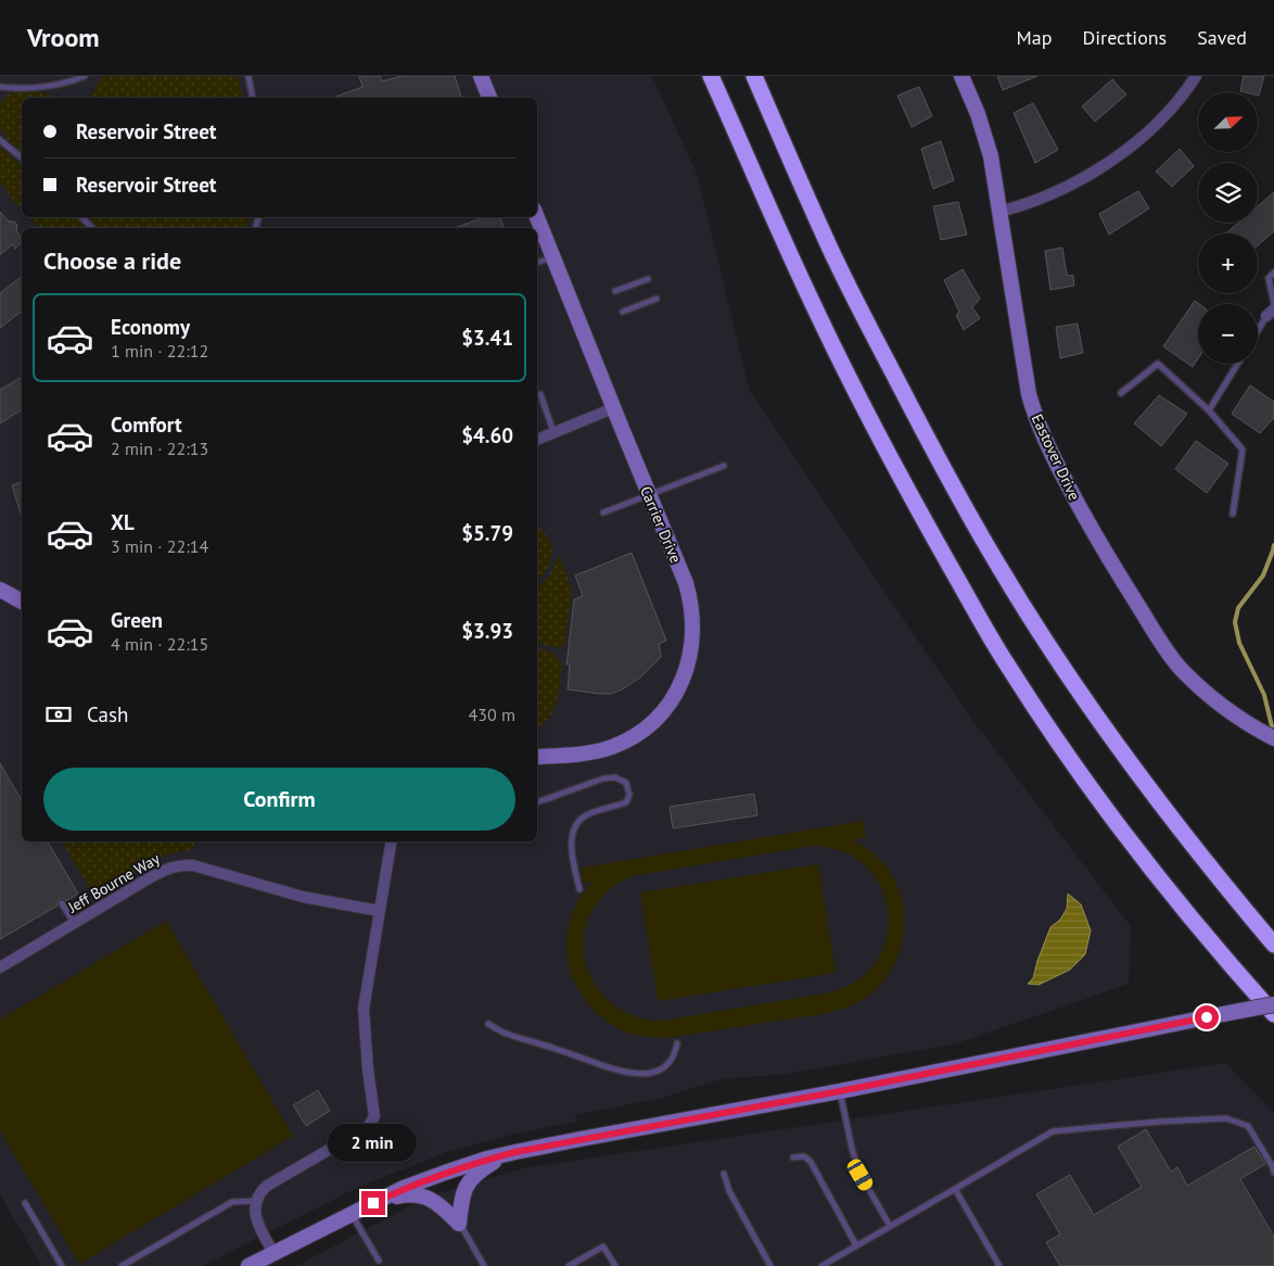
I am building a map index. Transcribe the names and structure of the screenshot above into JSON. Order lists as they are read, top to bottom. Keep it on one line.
{"streets":{"street":["Eastover Drive","Carrier Drive","Jeff Bourne Way"]},"north":"top right","page":{"header":"Vroom","nav":["Map","Directions","Saved"],"map_buttons":["+","−"],"banner":["Reservoir Street","Reservoir Street"],"heading":"Choose a ride","list":[{"name":"Economy","note":"1 min · 22:12","value":"$3.41"},{"name":"Comfort","note":"2 min · 22:13","value":"$4.60"},{"name":"XL","note":"3 min · 22:14","value":"$5.79"},{"name":"Green","note":"4 min · 22:15","value":"$3.93"}],"pay":["Cash","430 m"],"buttons":"Confirm","bubble":"2 min"}}
